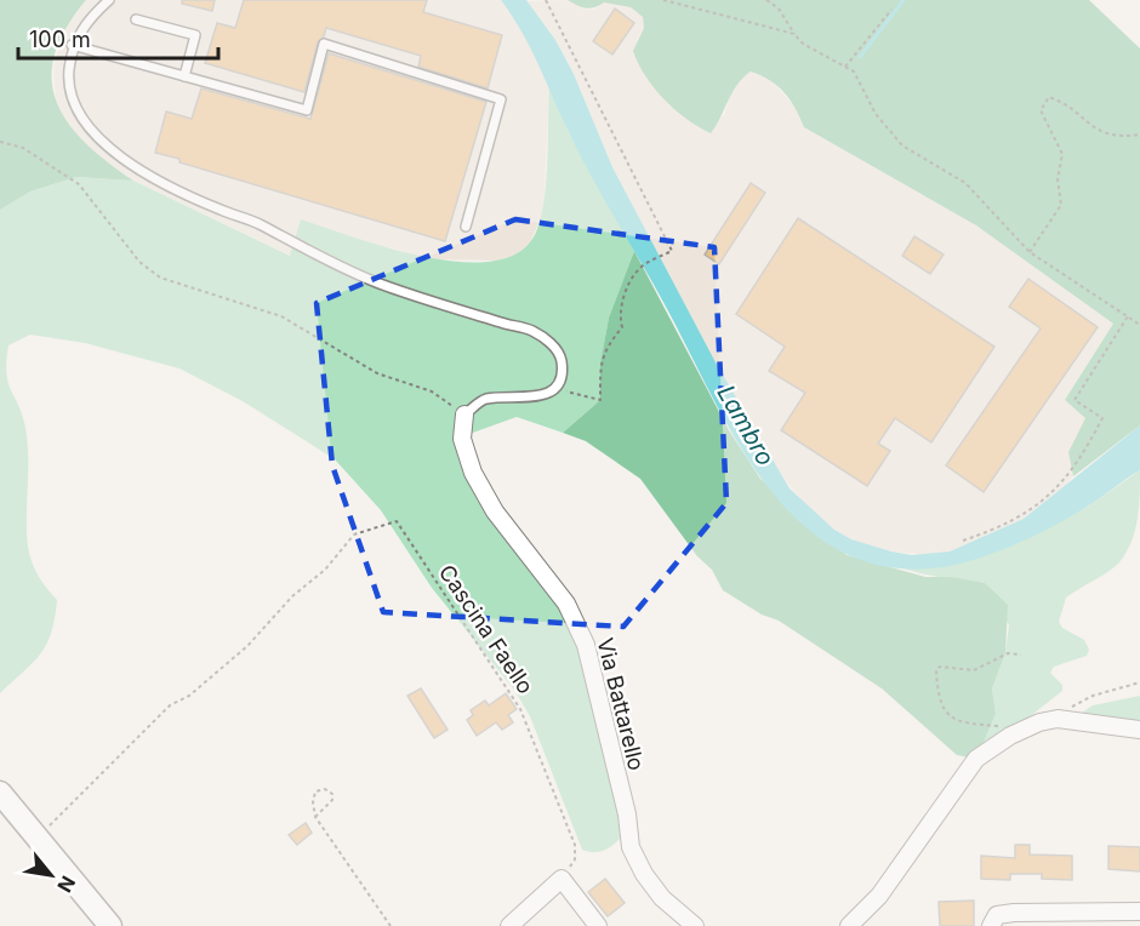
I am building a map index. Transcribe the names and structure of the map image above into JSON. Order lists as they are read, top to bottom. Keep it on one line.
{"streets":{"street":["Via Battarello"],"path":["Cascina Faello"]},"water":["Lambro"],"scale_bar":"100 m","north":"bottom right"}
